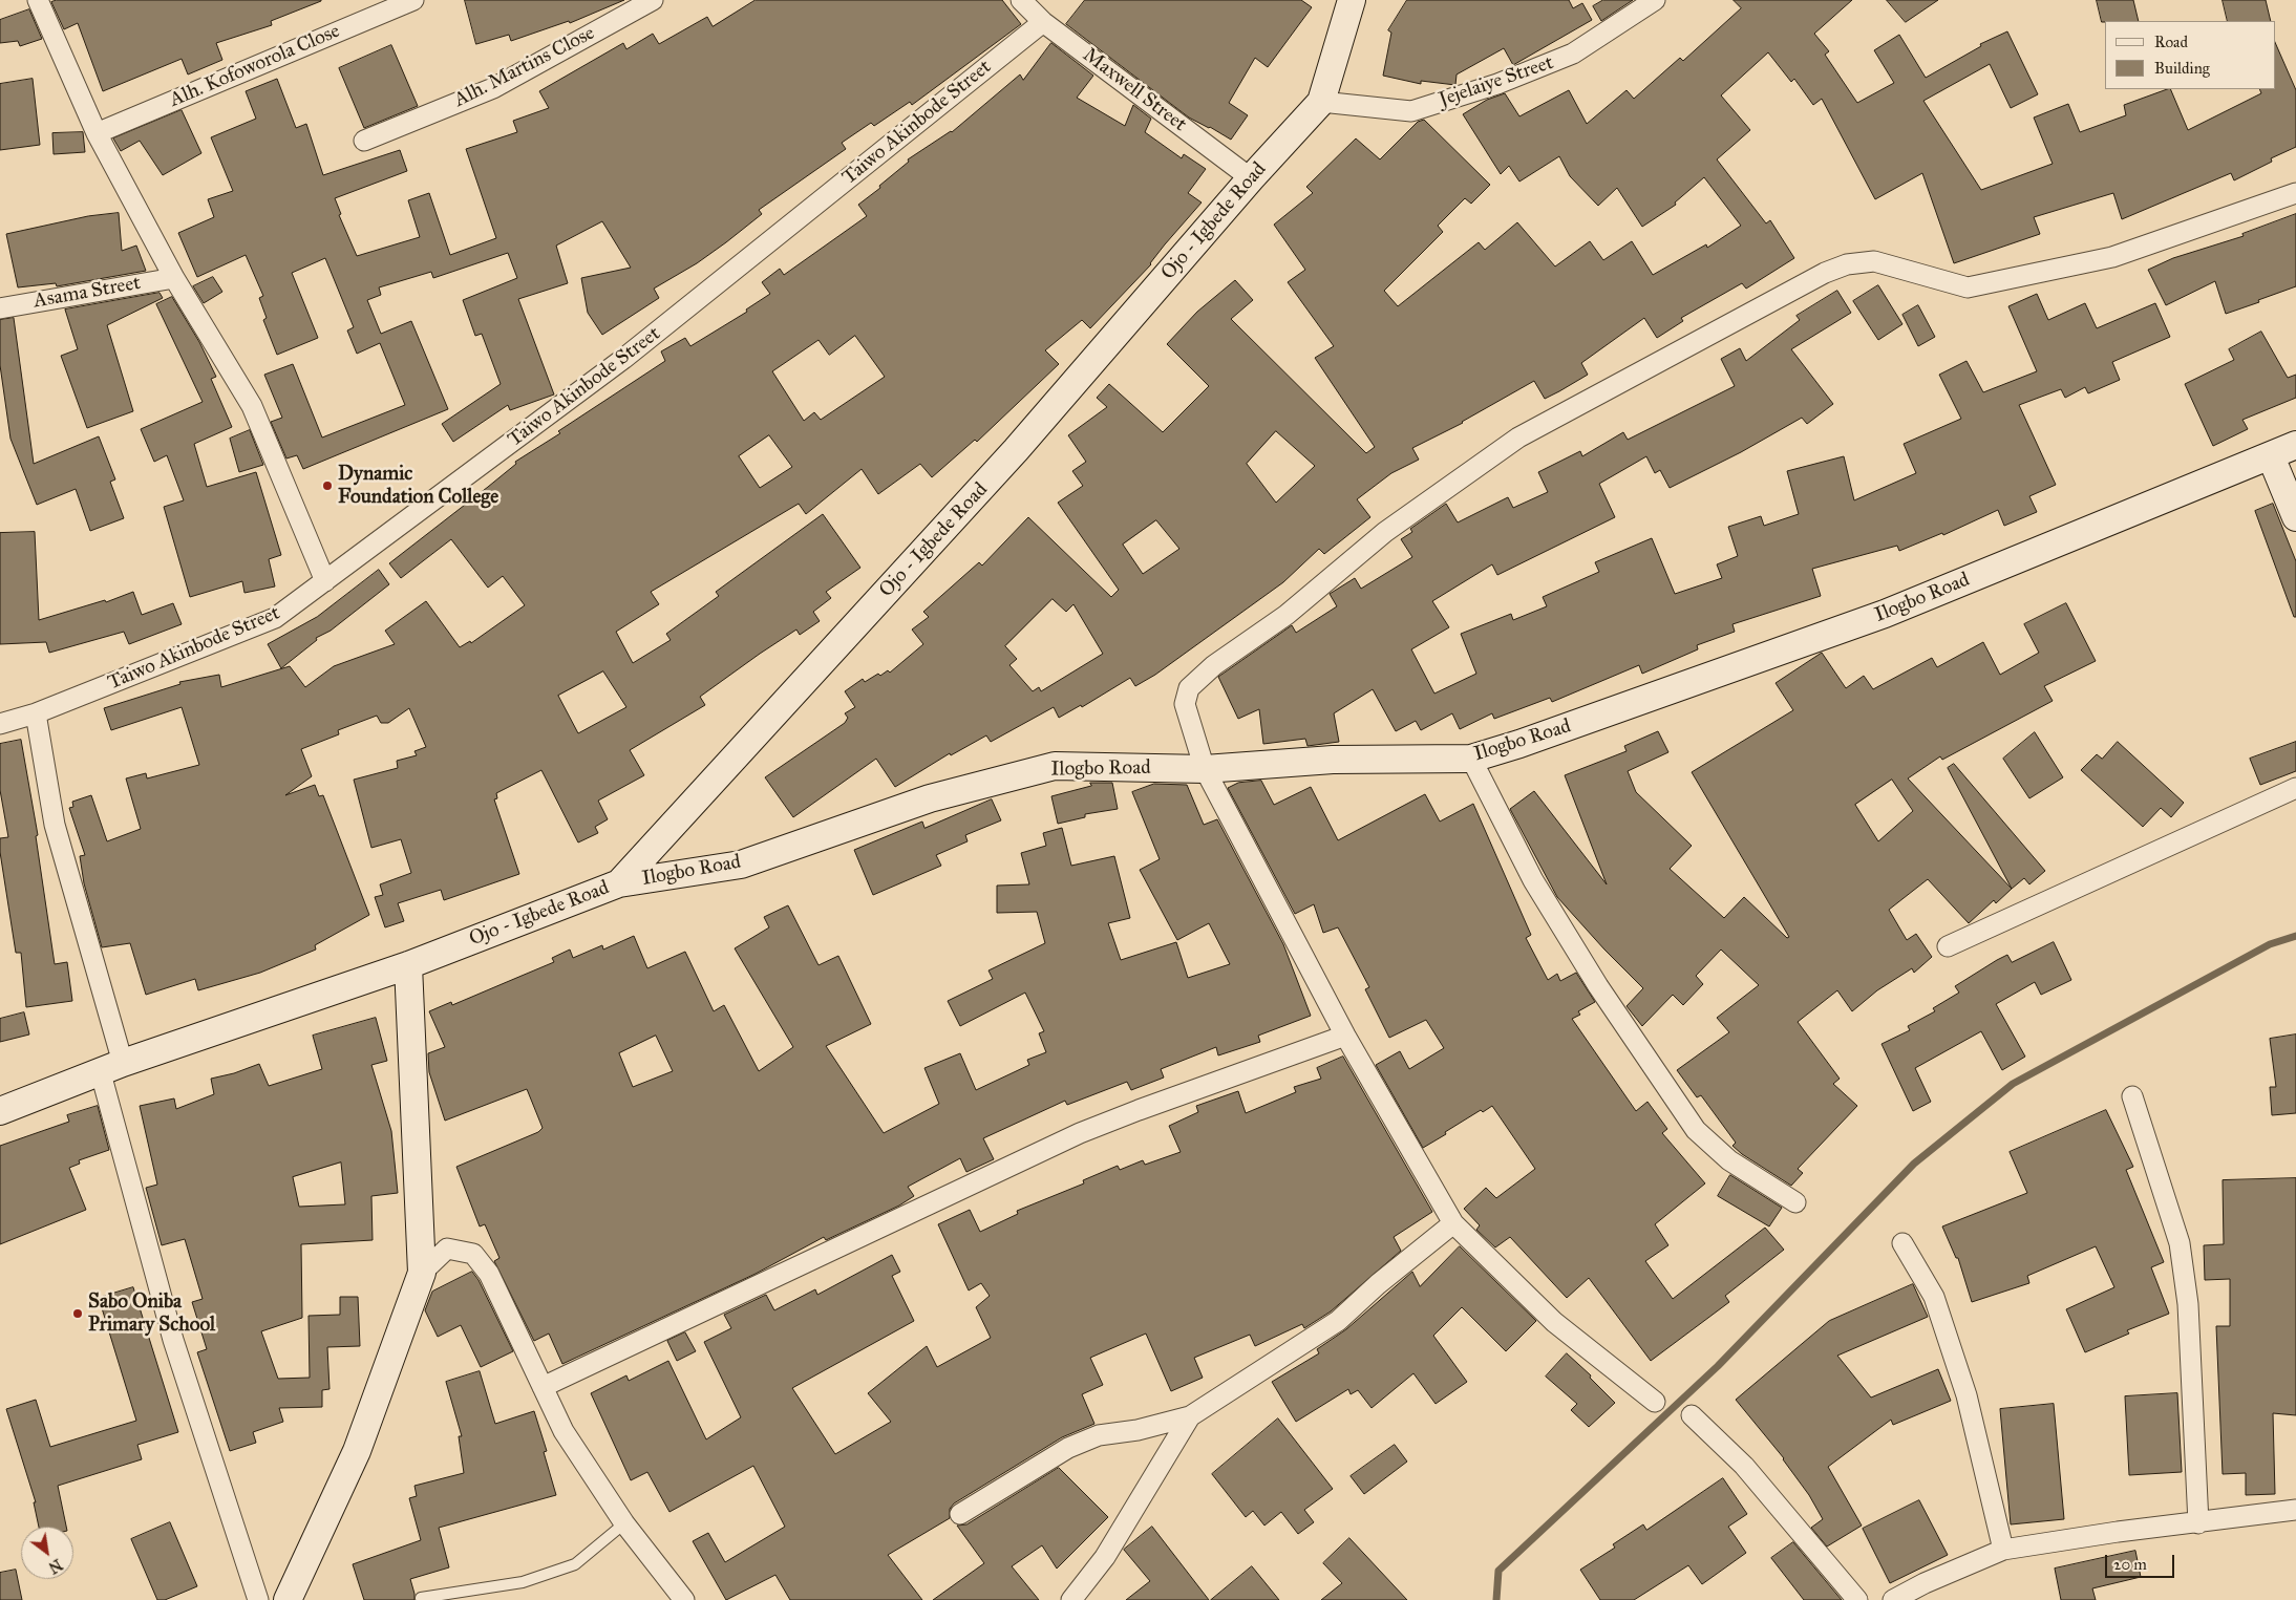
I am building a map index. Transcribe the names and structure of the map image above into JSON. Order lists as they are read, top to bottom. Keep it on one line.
{"streets":{"main road":["Ojo - Igbede Road","Ilogbo Road"],"street":["Alh. Kofoworola Close","Alh. Martins Close","Jejelaiye Street","Maxwell Street","Taiwo Akinbode Street","Asama Street"]},"crossings":[["Jejelaiye Street","Ojo - Igbede Road"],["Maxwell Street","Taiwo Akinbode Street"],["Maxwell Street","Ojo - Igbede Road"],["Ojo - Igbede Road","Ilogbo Road"]],"places":["Dynamic Foundation College","Sabo Oniba Primary School"],"legend":["Road","Building"],"scale_bar":"20 m","north":"bottom right"}
